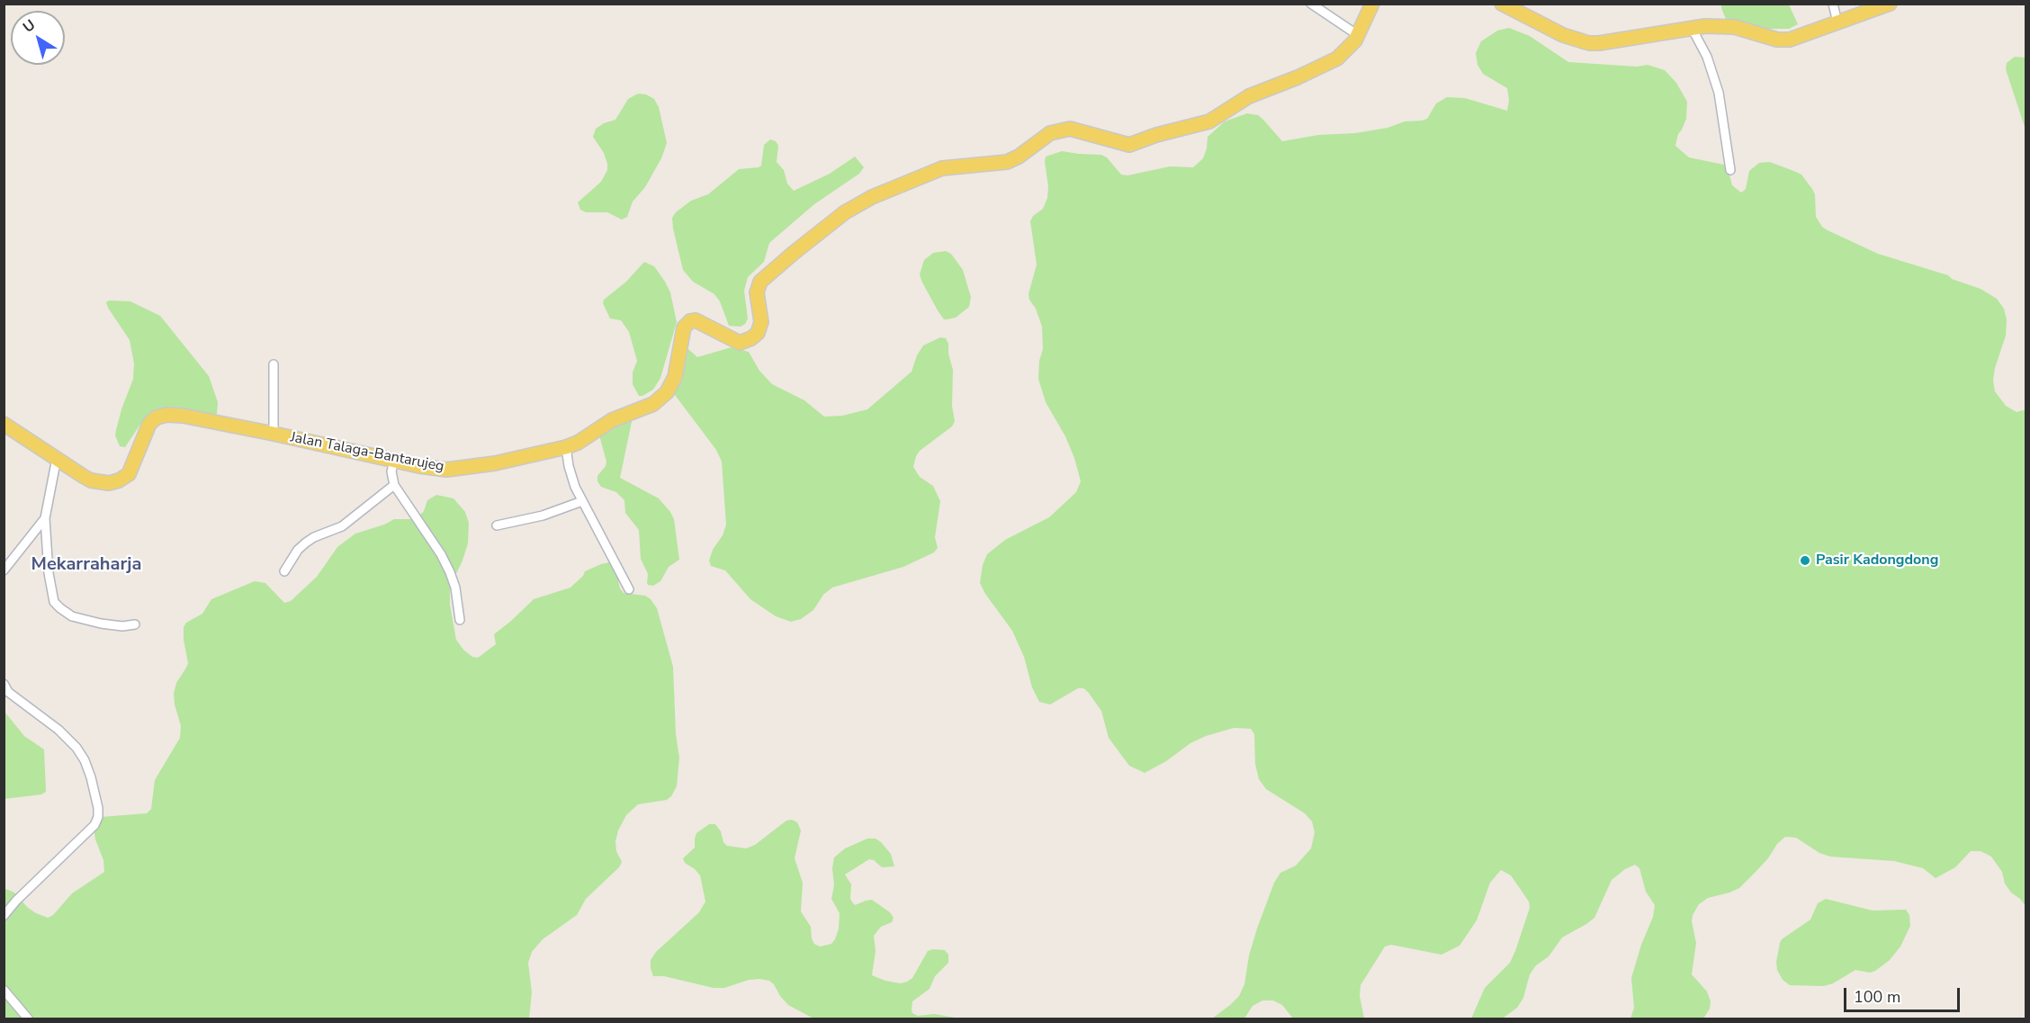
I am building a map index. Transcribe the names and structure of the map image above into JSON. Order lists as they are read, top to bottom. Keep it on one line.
{"streets":{"main road":["Jalan Talaga-Bantarujeg"]},"districts":["Mekarraharja"],"places":["Pasir Kadongdong"],"scale_bar":"100 m","north":"top left"}
